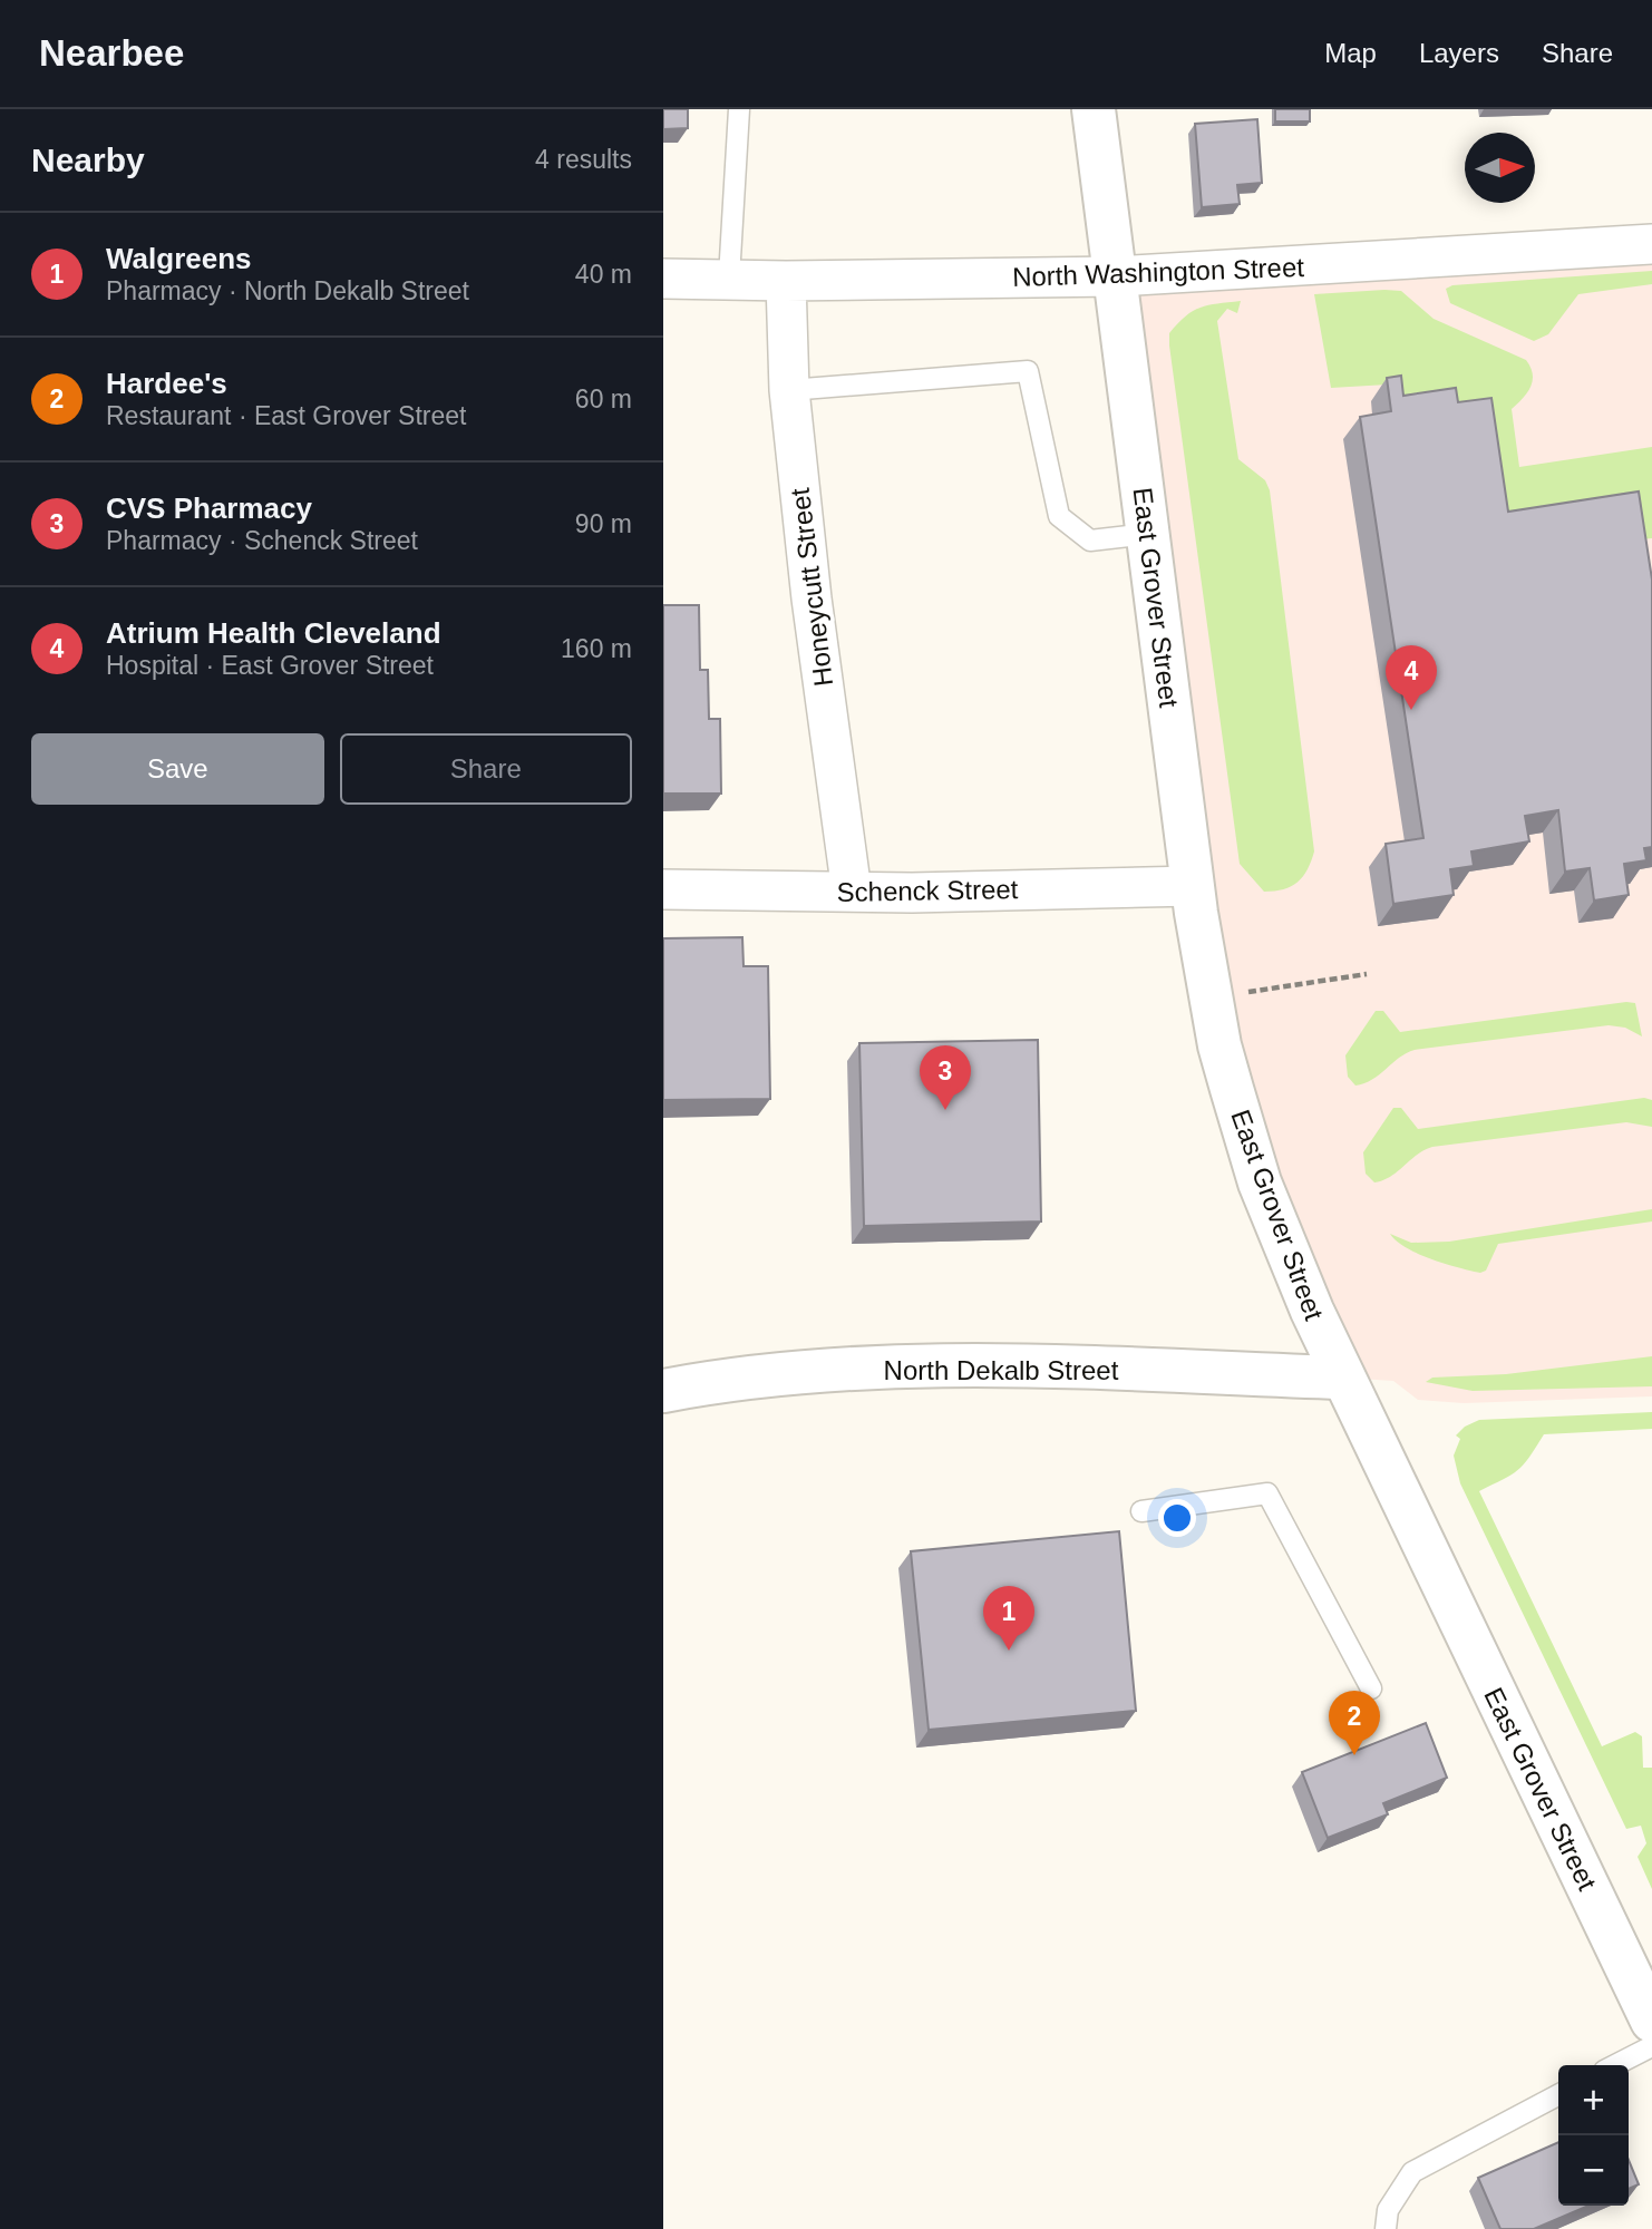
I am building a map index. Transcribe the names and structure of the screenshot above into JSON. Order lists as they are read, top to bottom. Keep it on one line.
{"streets":{"main road":["East Grover Street","North Dekalb Street"],"street":["North Washington Street","Honeycutt Street","Schenck Street"]},"crossings":[["North Washington Street","Honeycutt Street"],["North Washington Street","East Grover Street"],["Honeycutt Street","Schenck Street"],["East Grover Street","Schenck Street"],["East Grover Street","North Dekalb Street"]],"north":"right","page":{"header":"Nearbee","nav":["Map","Layers","Share"],"heading":["Nearby","4 results"],"list":[{"mark":"1","name":"Walgreens","note":"Pharmacy · North Dekalb Street","value":"40 m"},{"mark":"2","name":"Hardee's","note":"Restaurant · East Grover Street","value":"60 m"},{"mark":"3","name":"CVS Pharmacy","note":"Pharmacy · Schenck Street","value":"90 m"},{"mark":"4","name":"Atrium Health Cleveland","note":"Hospital · East Grover Street","value":"160 m"}],"pins":["4","3","1","2"],"buttons":["Save","Share"],"map_buttons":["+","−"]}}
